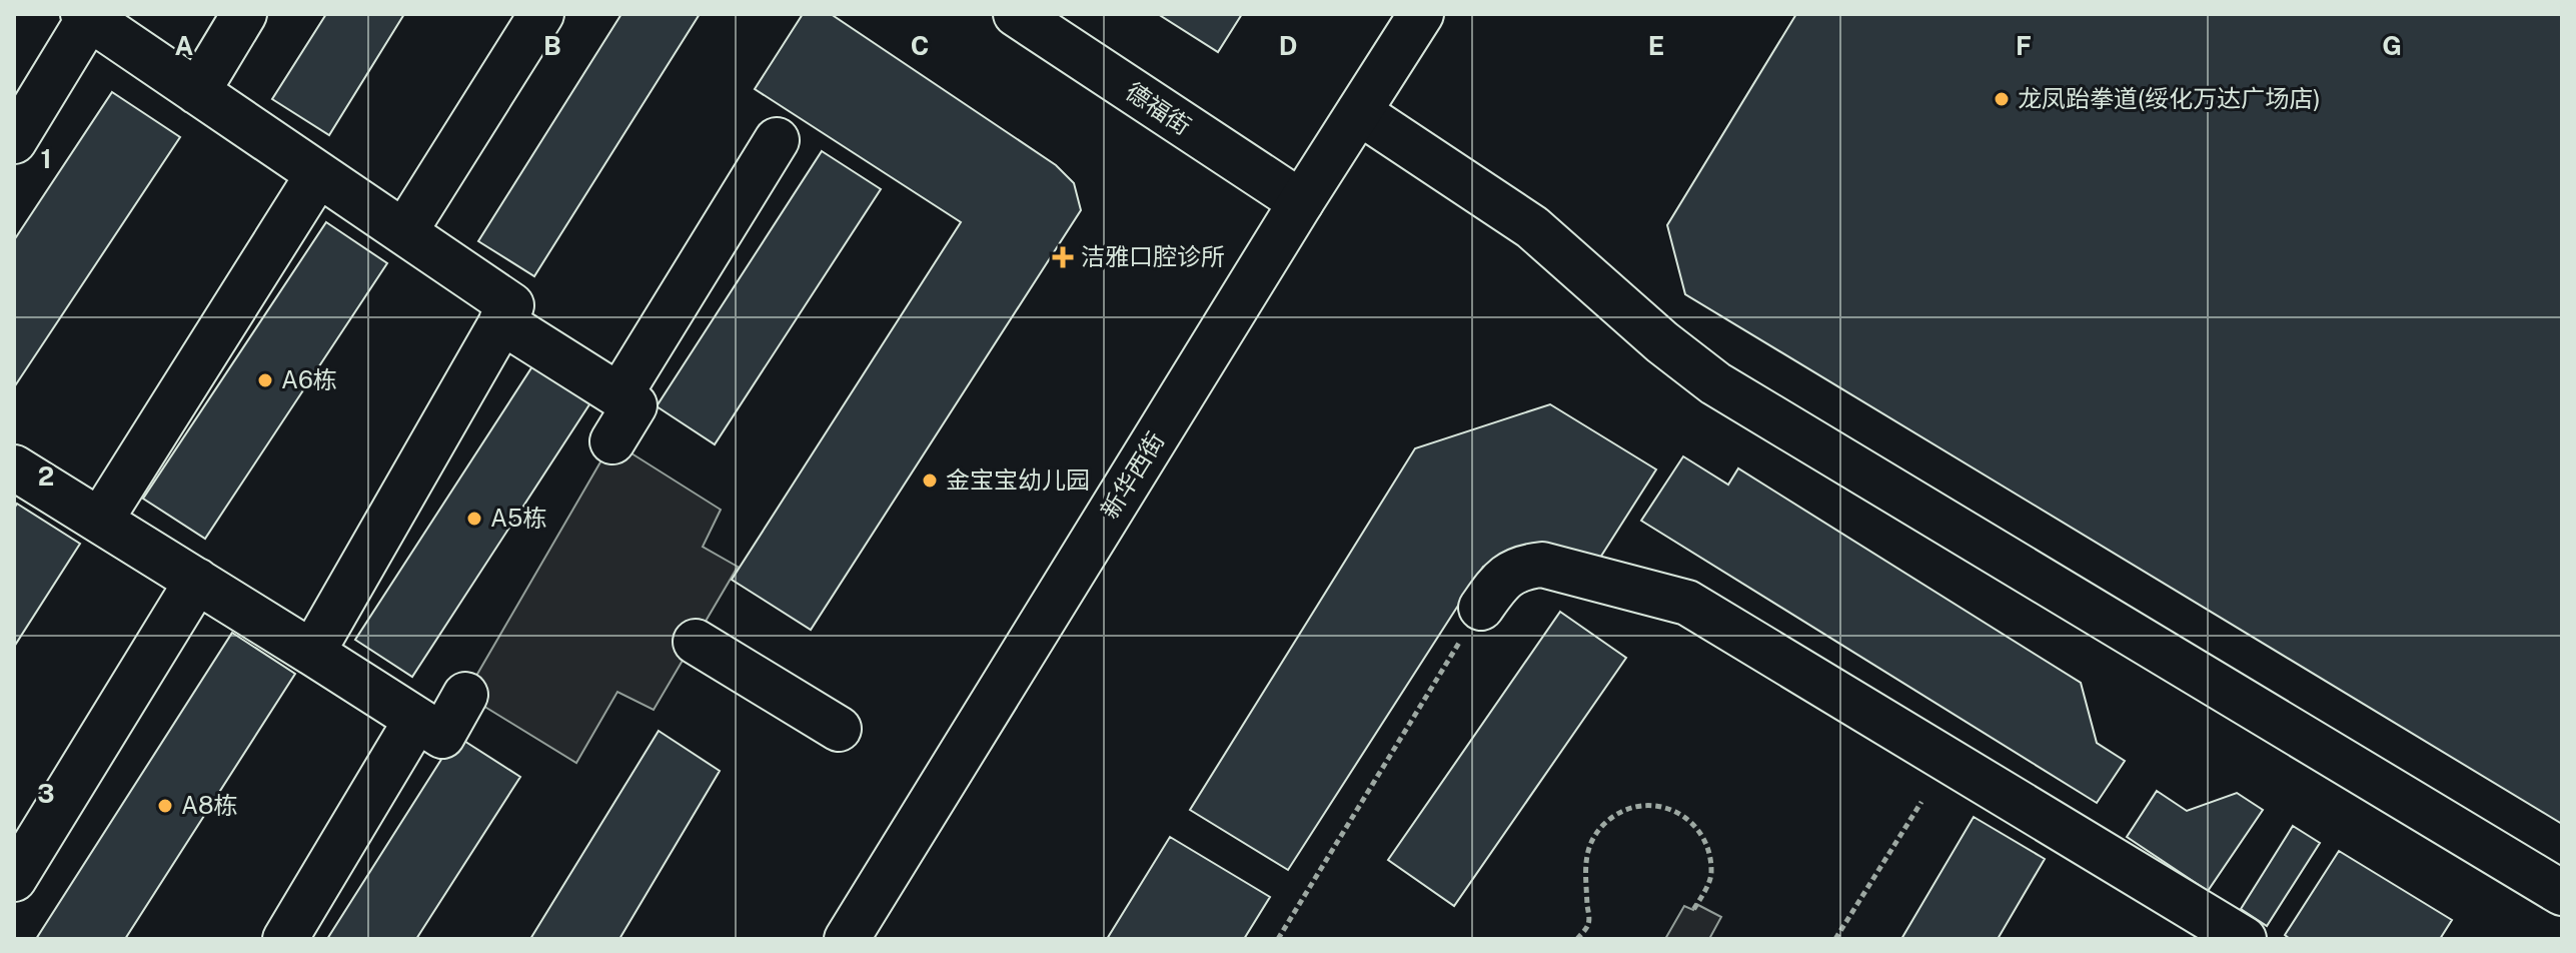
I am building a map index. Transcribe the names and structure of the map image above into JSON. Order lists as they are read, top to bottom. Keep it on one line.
{"streets":{"street":["德福街","新华西街"]},"crossings":[["德福街","新华西街"]],"places":{"other":["龙凤跆拳道(绥化万达广场店)","A6栋","金宝宝幼儿园","A5栋","A8栋"],"health":["洁雅口腔诊所"]},"grid":{"columns":["A","B","C","D","E","F","G"],"rows":["1","2","3"]}}
